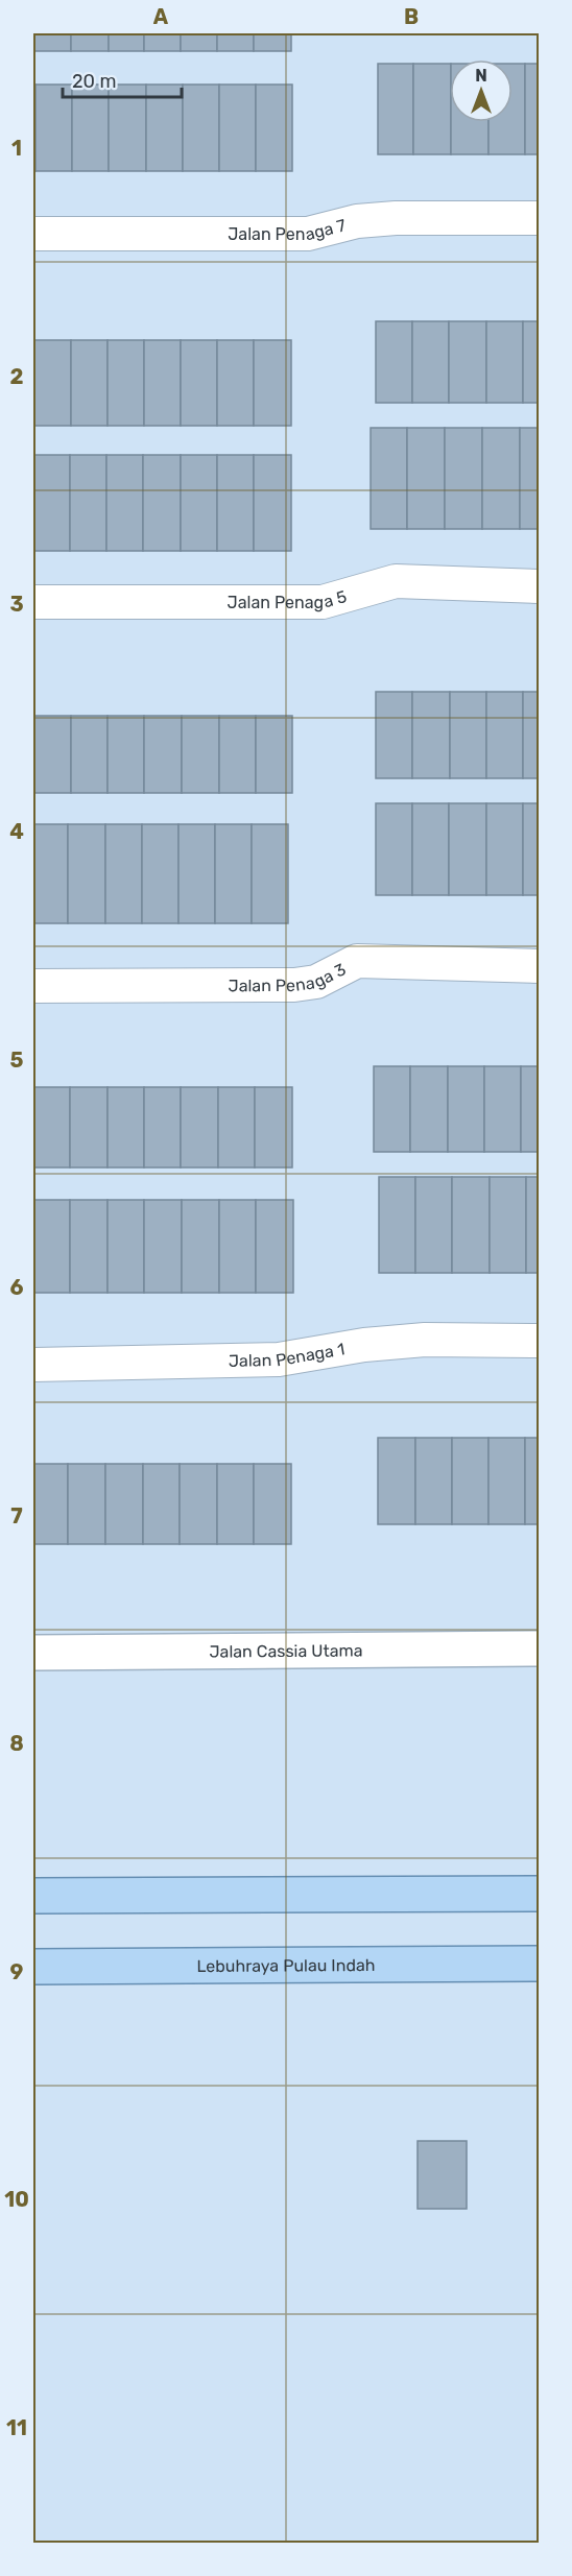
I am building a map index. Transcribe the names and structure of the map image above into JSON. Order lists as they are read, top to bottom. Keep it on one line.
{"streets":{"main road":["Lebuhraya Pulau Indah"],"street":["Jalan Penaga 7","Jalan Penaga 5","Jalan Penaga 3","Jalan Penaga 1","Jalan Cassia Utama"]},"scale_bar":"20 m","north":"top","grid":{"columns":["A","B"],"rows":["1","2","3","4","5","6","7","8","9","10","11"]}}
